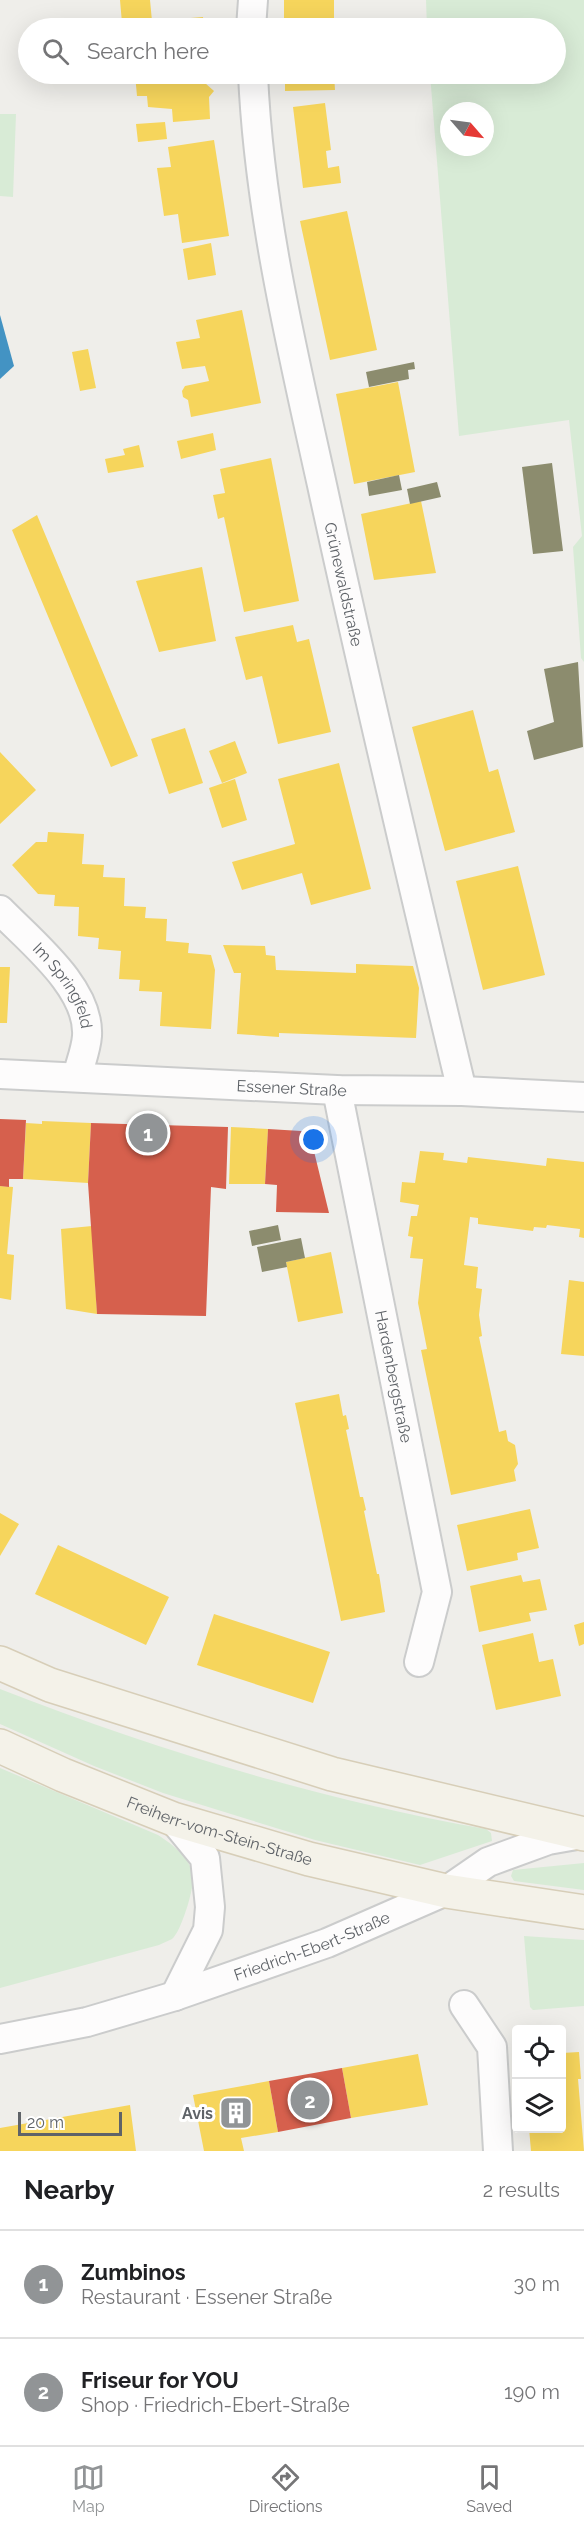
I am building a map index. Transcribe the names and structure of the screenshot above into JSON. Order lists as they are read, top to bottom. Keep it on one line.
{"streets":{"main road":["Freiherr-vom-Stein-Straße","Friedrich-Ebert-Straße"],"street":["Grünewaldstraße","Im Springfeld","Essener Straße","Hardenbergstraße"]},"crossings":[["Grünewaldstraße","Essener Straße"],["Im Springfeld","Essener Straße"],["Essener Straße","Hardenbergstraße"],["Freiherr-vom-Stein-Straße","Friedrich-Ebert-Straße"]],"places":{"building":["Avis"]},"scale_bar":"20 m","north":"bottom right","page":{"search":"Search here","pins":["1","2"],"scale":"20 m","heading":["Nearby","2 results"],"list":[{"mark":"1","name":"Zumbinos","note":"Restaurant · Essener Straße","value":"30 m"},{"mark":"2","name":"Friseur for YOU","note":"Shop · Friedrich-Ebert-Straße","value":"190 m"}],"nav":["Map","Directions","Saved"]}}
